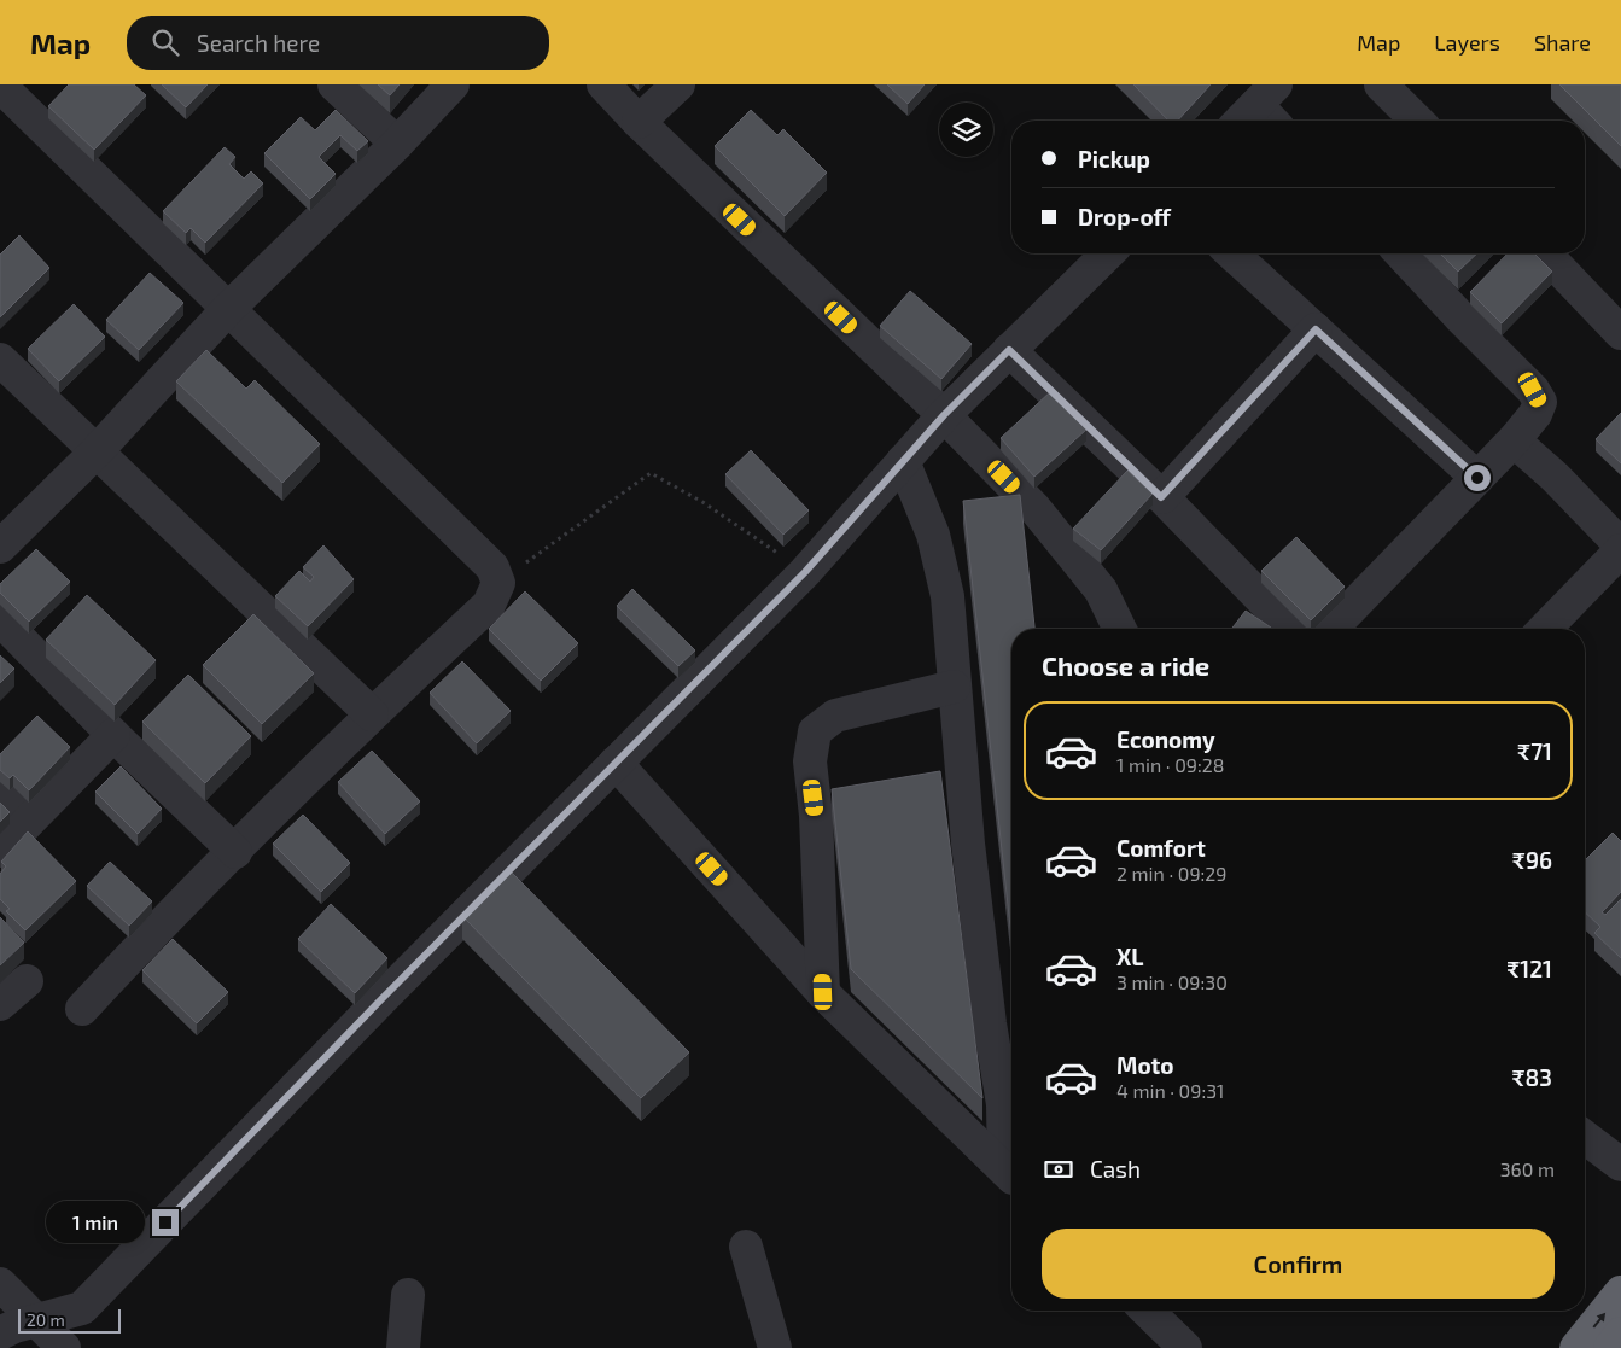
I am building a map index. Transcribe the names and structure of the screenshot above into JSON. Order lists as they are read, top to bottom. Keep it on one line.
{"scale_bar":"20 m","page":{"header":"Map","search":"Search here","nav":["Map","Layers","Share"],"banner":["Pickup","Drop-off"],"heading":"Choose a ride","list":[{"name":"Economy","note":"1 min · 09:28","value":"₹71"},{"name":"Comfort","note":"2 min · 09:29","value":"₹96"},{"name":"XL","note":"3 min · 09:30","value":"₹121"},{"name":"Moto","note":"4 min · 09:31","value":"₹83"}],"pay":["Cash","360 m"],"bubble":"1 min","buttons":"Confirm","scale":"20 m"}}
